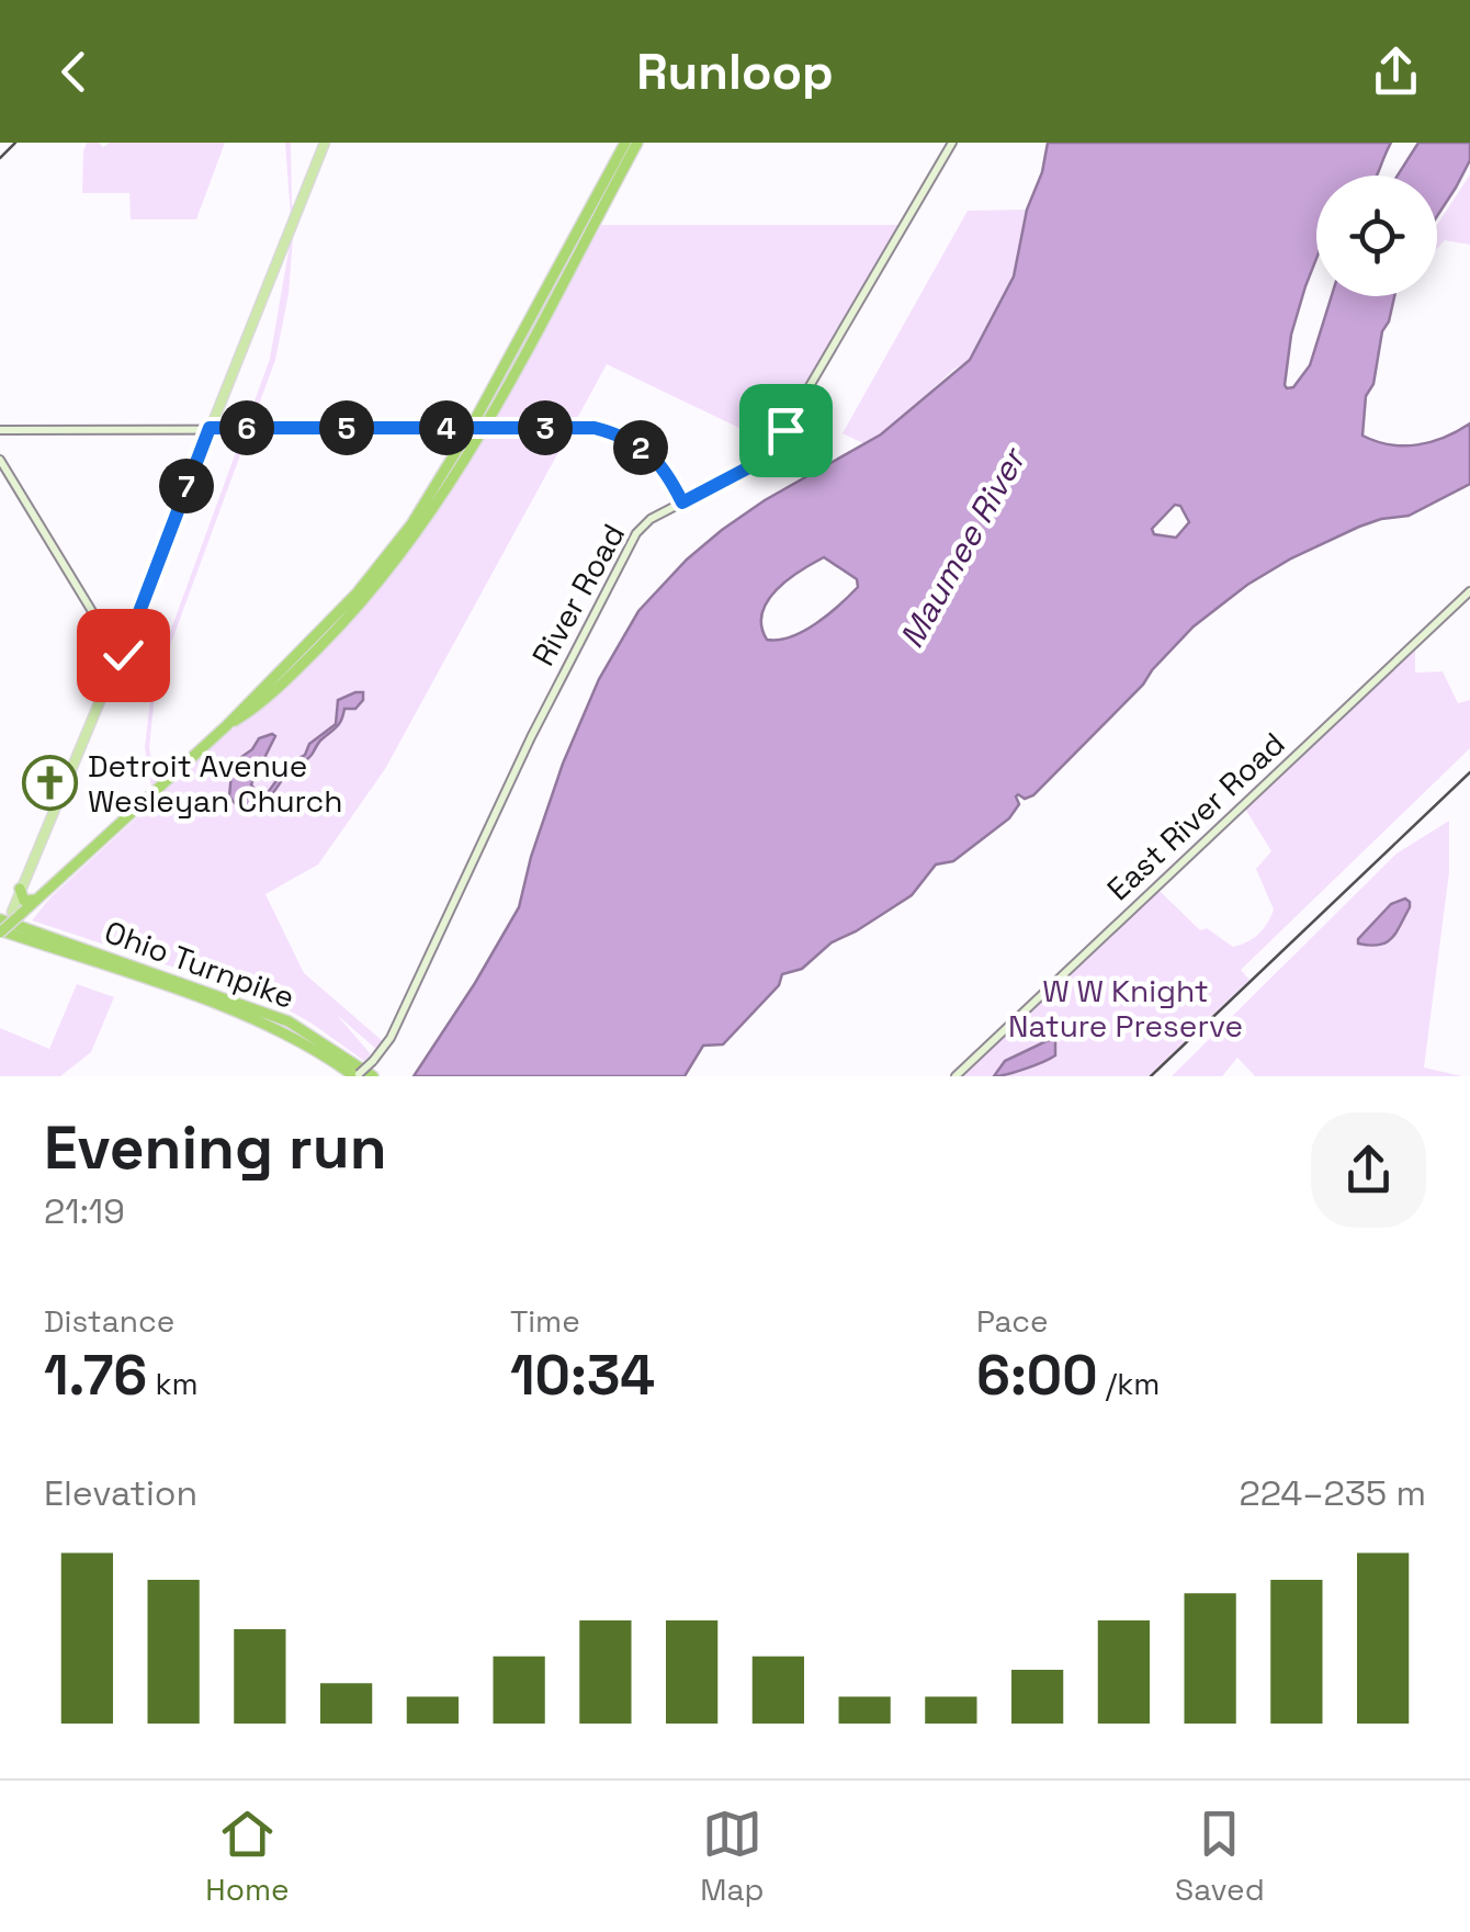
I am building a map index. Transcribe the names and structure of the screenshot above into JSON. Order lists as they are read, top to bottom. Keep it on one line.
{"streets":{"highway":["Ohio Turnpike"],"street":["River Road","East River Road"]},"crossings":[["River Road","Ohio Turnpike"]],"water":["Maumee River"],"parks":["W W Knight Nature Preserve"],"places":{"church":["Detroit Avenue Wesleyan Church"]},"page":{"header":"Runloop","pins":["3","4","5","6","2","7"],"heading":["Evening run","21:19"],"stats":[["Distance","1.76 km"],["Time","10:34"],["Pace","6:00 /km"]],"chart":["Elevation","224–235 m"],"tabs":["Home","Map","Saved"]}}
